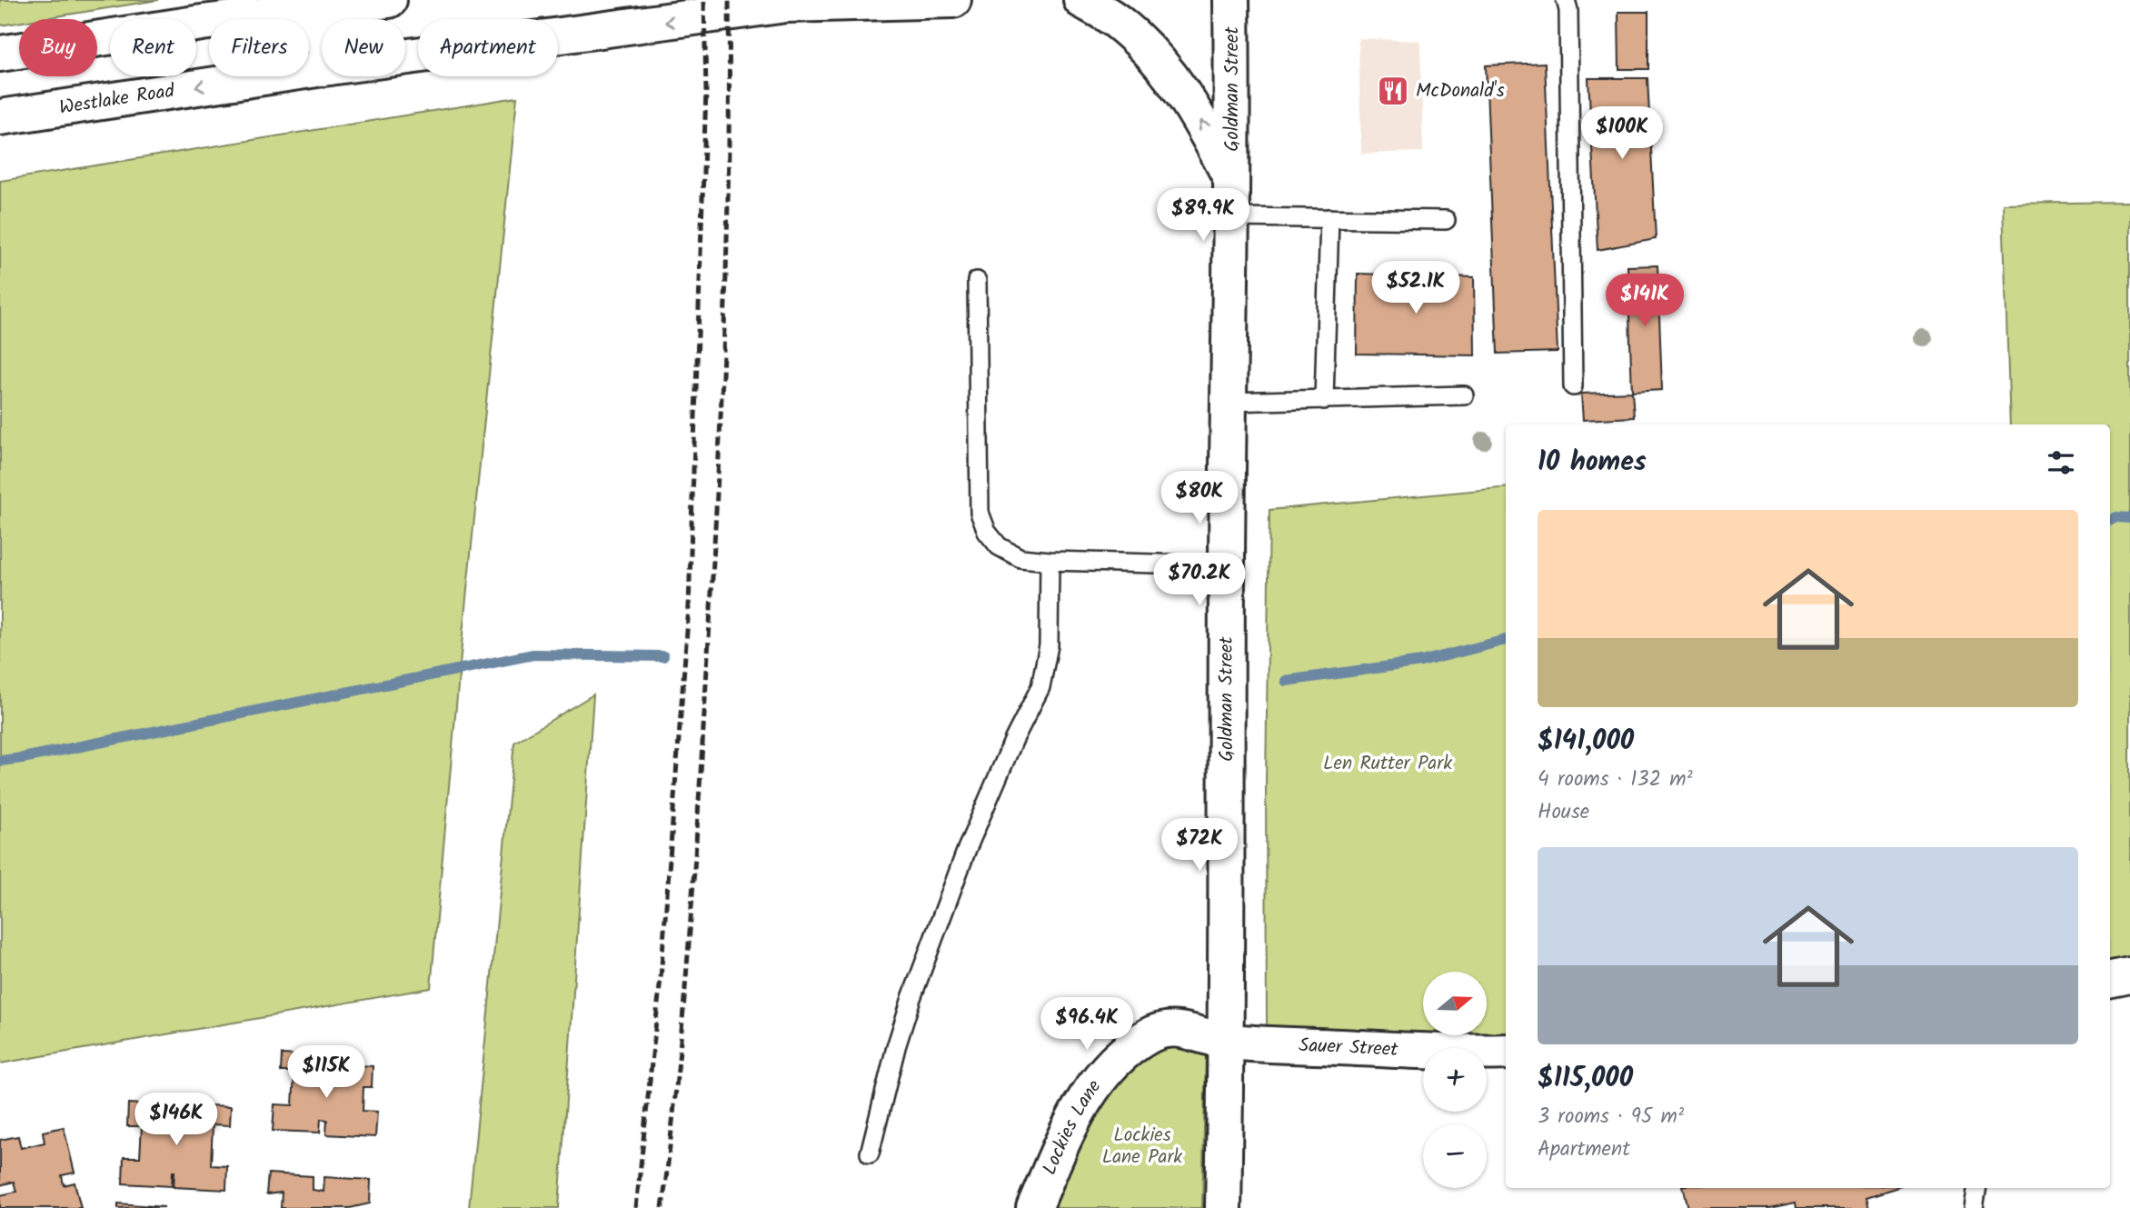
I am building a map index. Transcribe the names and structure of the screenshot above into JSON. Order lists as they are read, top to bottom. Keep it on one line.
{"streets":{"street":["Goldman Street","Westlake Road","Sauer Street","Lockies Lane"]},"crossings":[["Goldman Street","Sauer Street"],["Goldman Street","Lockies Lane"],["Sauer Street","Lockies Lane"]],"parks":["Len Rutter Park","Lockies Lane Park"],"places":{"restaurant":["McDonald's"]},"north":"right","page":{"chip":["Buy","Rent","Filters","New","Apartment"],"price":["$100K","$89.9K","$52.1K","$141K","$80K","$70.2K","$72K","$96.4K","$115K","$146K"],"heading":"10 homes","list":[{"name":"$141,000","note":"4 rooms · 132 m² · House"},{"name":"$115,000","note":"3 rooms · 95 m² · Apartment"}],"map_buttons":["+","−"]}}
